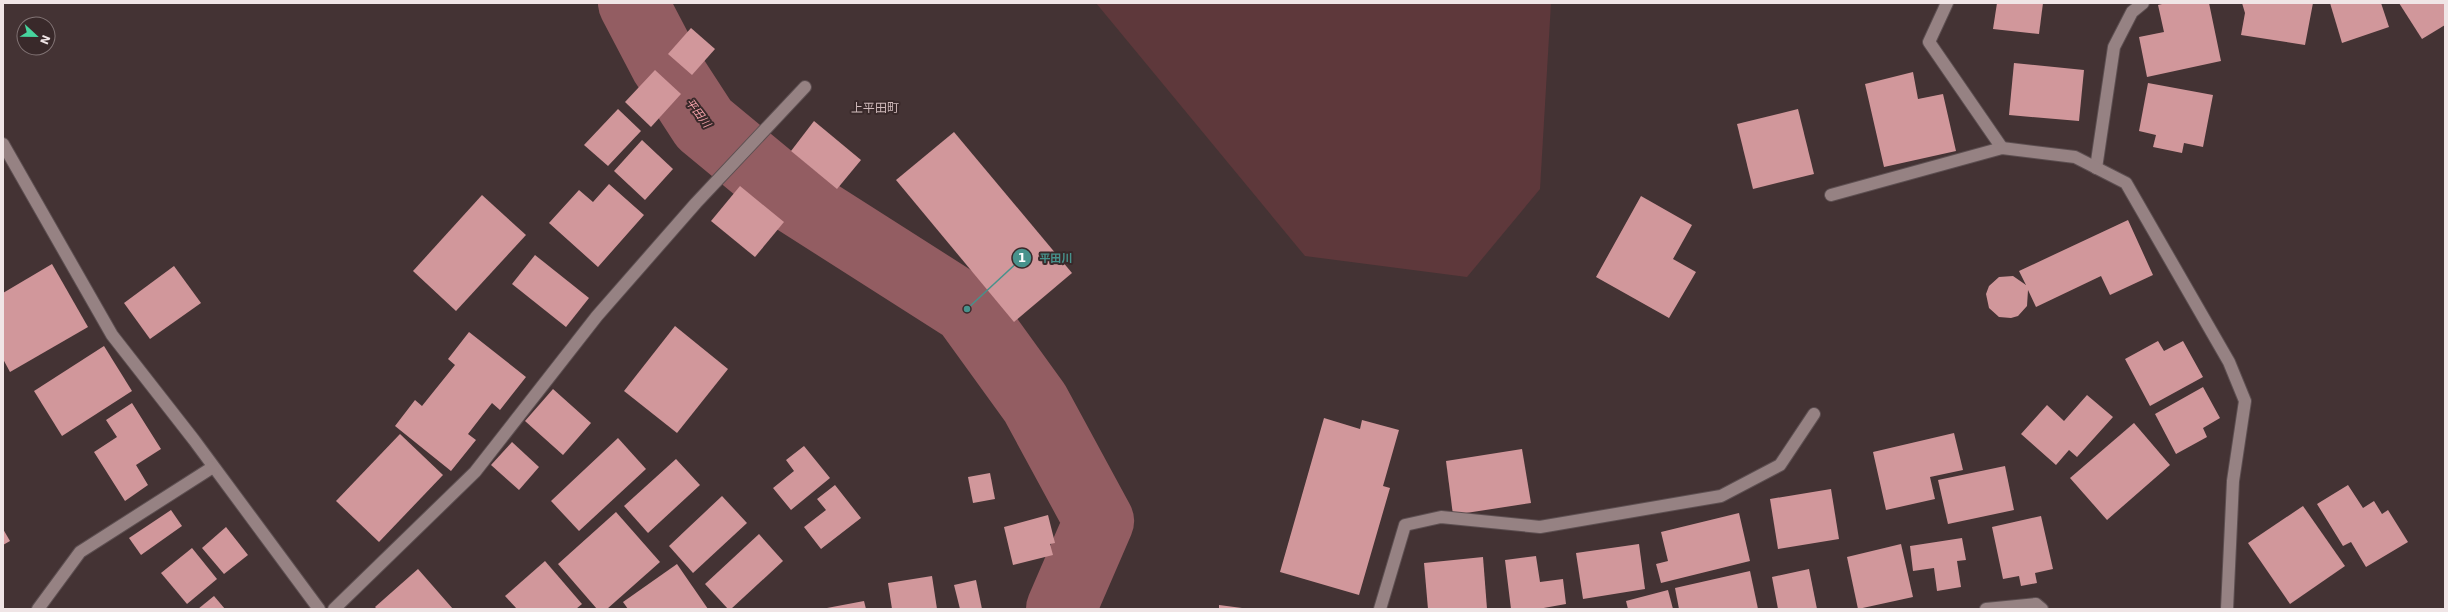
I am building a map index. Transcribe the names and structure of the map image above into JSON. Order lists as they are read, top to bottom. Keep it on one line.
{"districts":["上平田町"],"water":["平田川"],"places":["平田川"],"north":"right"}
